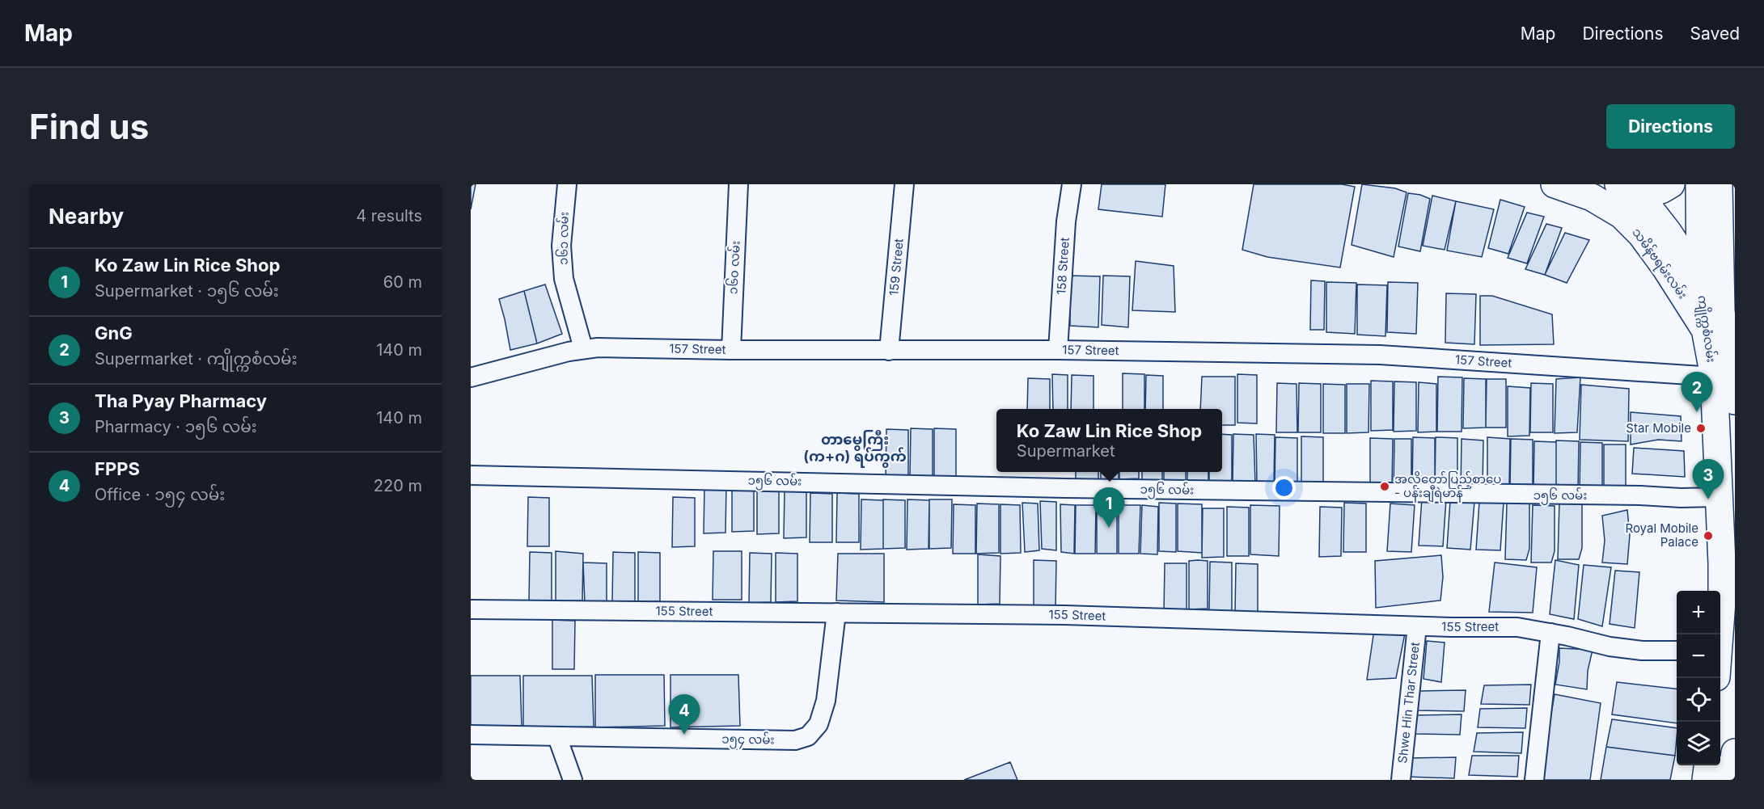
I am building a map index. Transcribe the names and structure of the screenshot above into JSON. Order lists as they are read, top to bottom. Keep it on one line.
{"streets":{"main road":["သမိန်ဗရမ်းလမ်း","ကျိုက္ကစံလမ်း"],"street":["၁၆၁ လမ်း","158 Street","၁၆၀ လမ်း","159 Street","157 Street","၁၅၆ လမ်း","155 Street","Shwe Hin Thar Street","၁၅၄ လမ်း"]},"crossings":[["၁၆၁ လမ်း","157 Street"],["သမိန်ဗရမ်းလမ်း","ကျိုက္ကစံလမ်း"],["158 Street","157 Street"],["၁၆၀ လမ်း","157 Street"],["159 Street","157 Street"],["ကျိုက္ကစံလမ်း","157 Street"],["ကျိုက္ကစံလမ်း","၁၅၆ လမ်း"],["155 Street","Shwe Hin Thar Street"],["155 Street","၁၅၄ လမ်း"]],"districts":["တာမွေကြီး (က+ဂ) ရပ်ကွက်"],"places":["Star Mobile","အလိုတော်ပြည့်စာပေ - ပန်းချီရဲမာန်","Royal Mobile Palace"],"page":{"header":"Map","nav":["Map","Directions","Saved"],"buttons":"Directions","title":"Find us","heading":["Nearby","4 results"],"list":[{"mark":"1","name":"Ko Zaw Lin Rice Shop","note":"Supermarket · ၁၅၆ လမ်း","value":"60 m"},{"mark":"2","name":"GnG","note":"Supermarket · ကျိုက္ကစံလမ်း","value":"140 m"},{"mark":"3","name":"Tha Pyay Pharmacy","note":"Pharmacy · ၁၅၆ လမ်း","value":"140 m"},{"mark":"4","name":"FPPS","note":"Office · ၁၅၄ လမ်း","value":"220 m"}],"pins":["2","3","1","4"],"popup":["Ko Zaw Lin Rice Shop","Supermarket"],"map_buttons":["+","−"]}}
